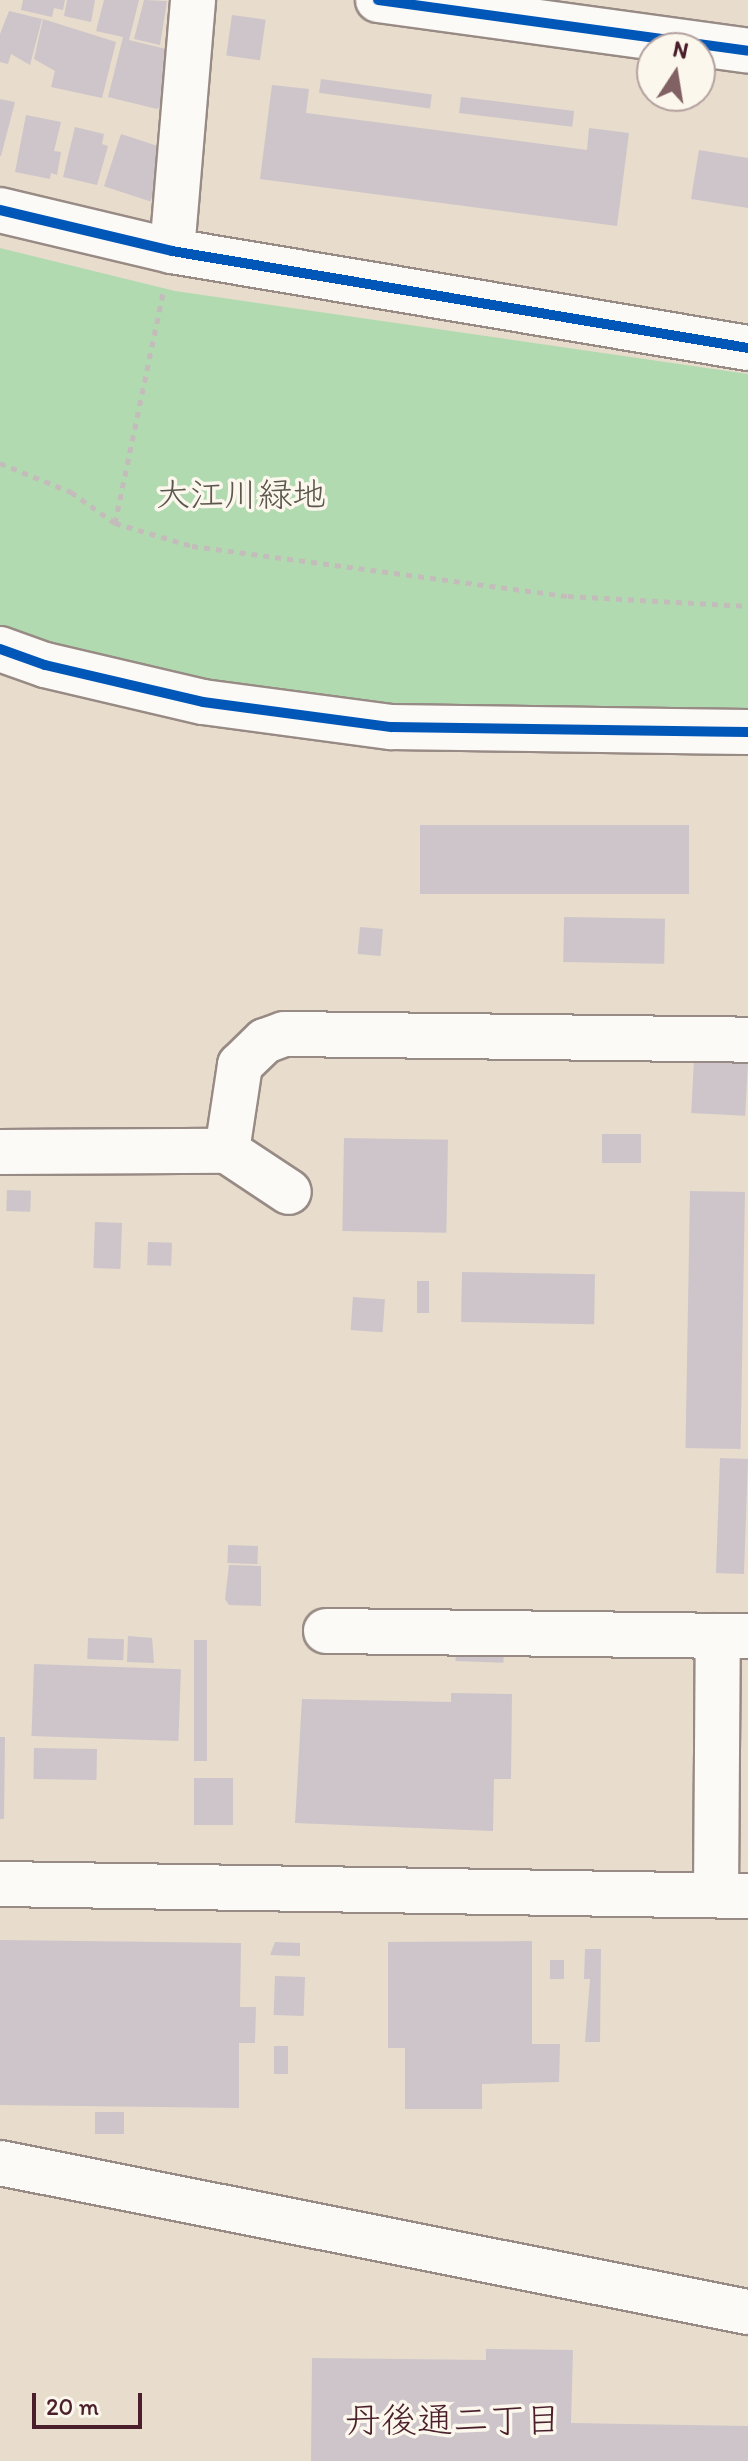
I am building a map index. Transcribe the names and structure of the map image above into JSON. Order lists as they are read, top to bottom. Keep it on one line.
{"districts":["丹後通二丁目"],"parks":["大江川緑地"],"scale_bar":"20 m","north":"top"}
